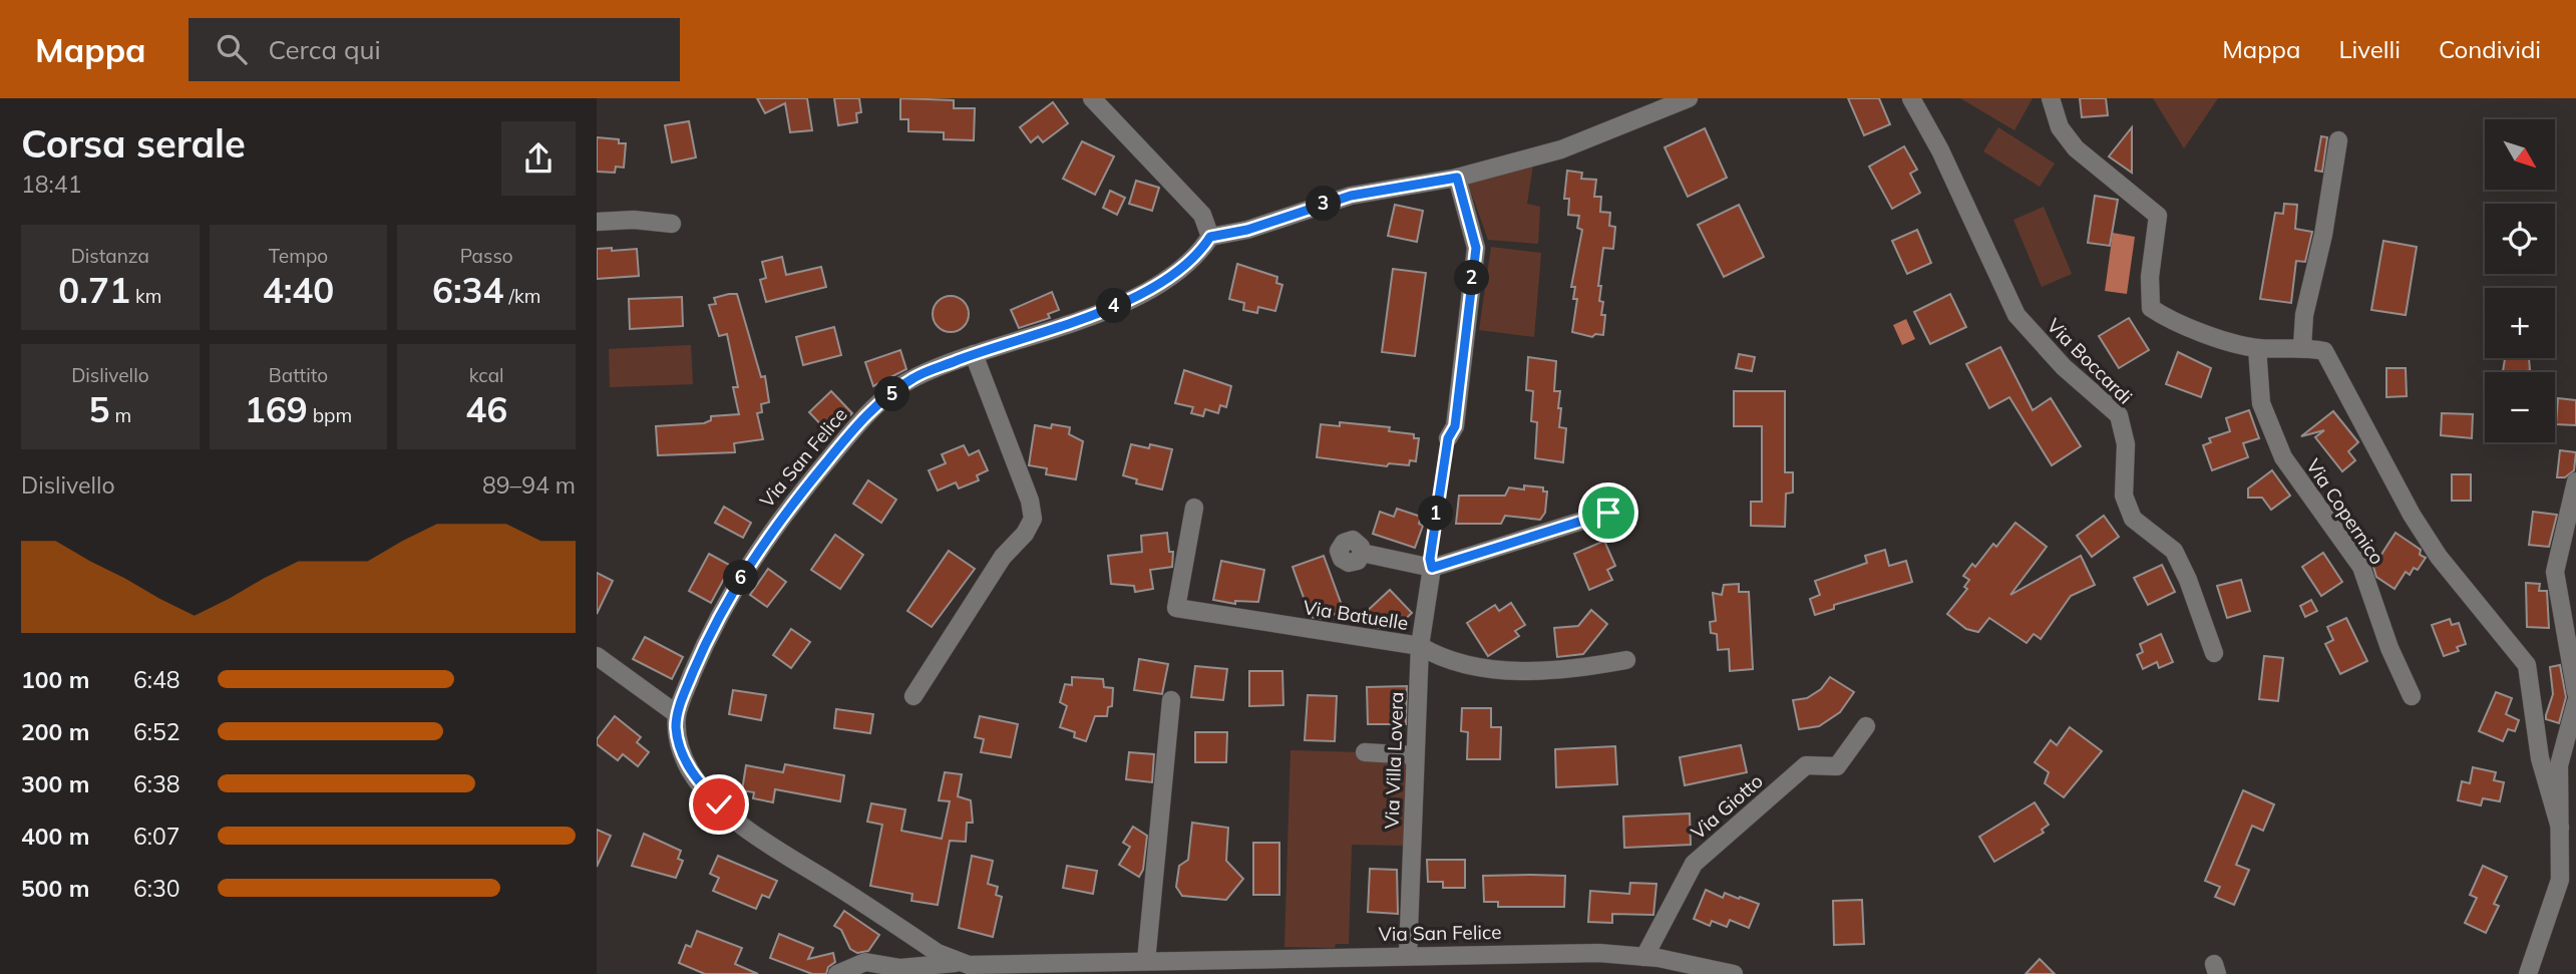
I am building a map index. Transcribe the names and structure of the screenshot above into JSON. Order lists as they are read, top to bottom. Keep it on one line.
{"streets":{"street":["Via Boccardi","Via San Felice","Via Copernico","Via Batuelle","Via Villa Lovera","Via Giotto"]},"crossings":[["Via San Felice","Via Villa Lovera"],["Via San Felice","Via Giotto"],["Via Batuelle","Via Villa Lovera"]],"north":"bottom right","page":{"header":"Mappa","search":"Cerca qui","nav":["Mappa","Livelli","Condividi"],"heading":["Corsa serale","18:41"],"map_buttons":["+","−"],"pins":["3","2","4","5","1","6"],"stats":[["Distanza","0.71 km"],["Tempo","4:40"],["Passo","6:34 /km"],["Dislivello","5 m"],["Battito","169 bpm"],["kcal","46"]],"chart":["Dislivello","89–94 m"],"list":[{"name":"100 m","note":"6:48"},{"name":"200 m","note":"6:52"},{"name":"300 m","note":"6:38"},{"name":"400 m","note":"6:07"},{"name":"500 m","note":"6:30"}]}}
